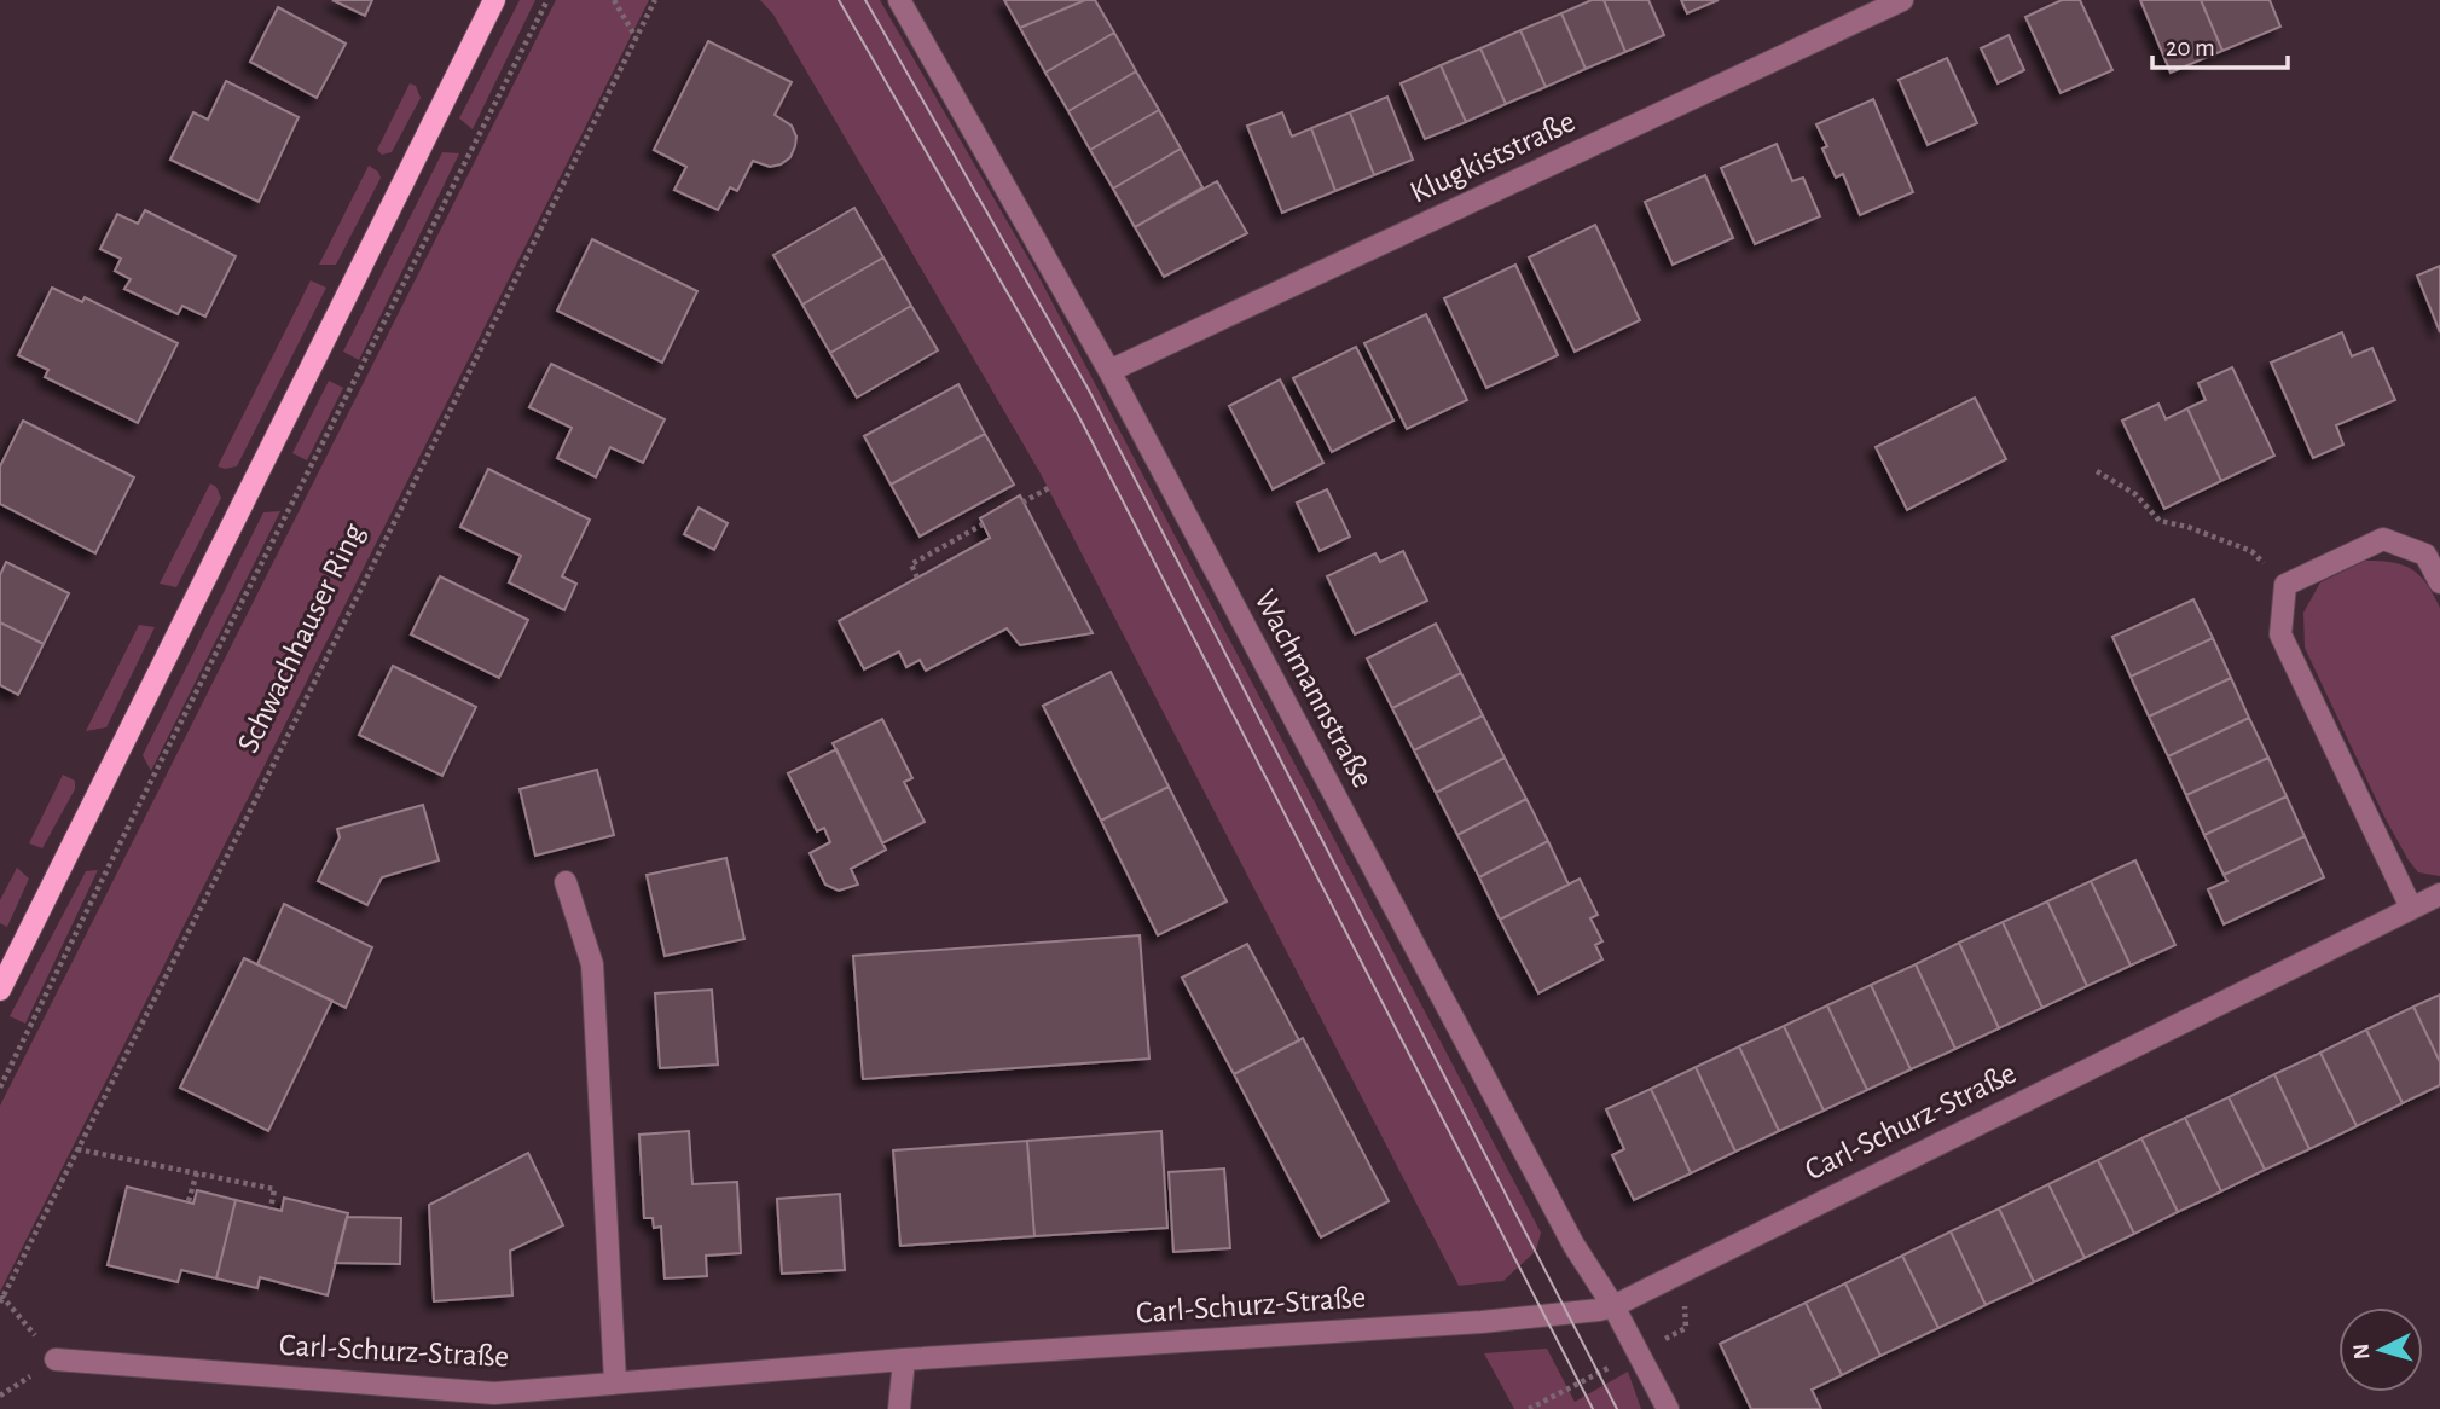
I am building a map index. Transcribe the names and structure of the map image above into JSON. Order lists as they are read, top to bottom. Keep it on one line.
{"streets":{"street":["Klugkiststraße","Wachmannstraße","Carl-Schurz-Straße"],"path":["Schwachhauser Ring"]},"crossings":[["Klugkiststraße","Wachmannstraße"],["Wachmannstraße","Carl-Schurz-Straße"]],"scale_bar":"20 m","north":"left"}
